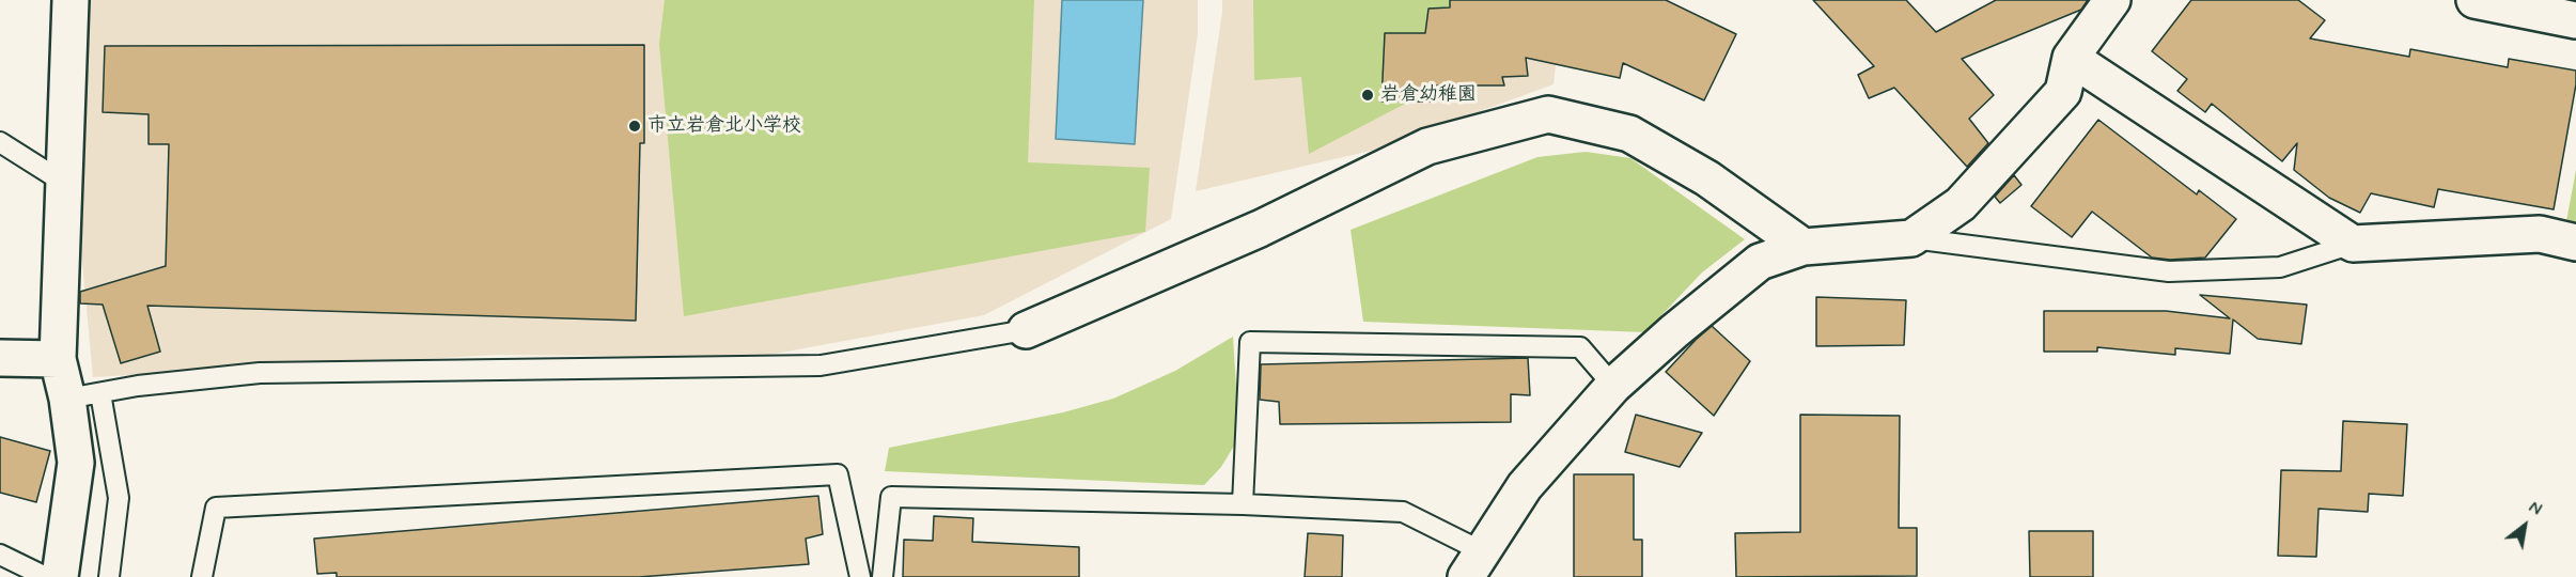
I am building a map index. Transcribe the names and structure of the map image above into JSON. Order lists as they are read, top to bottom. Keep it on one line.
{"places":["岩倉幼稚園","市立岩倉北小学校"],"north":"top right"}
